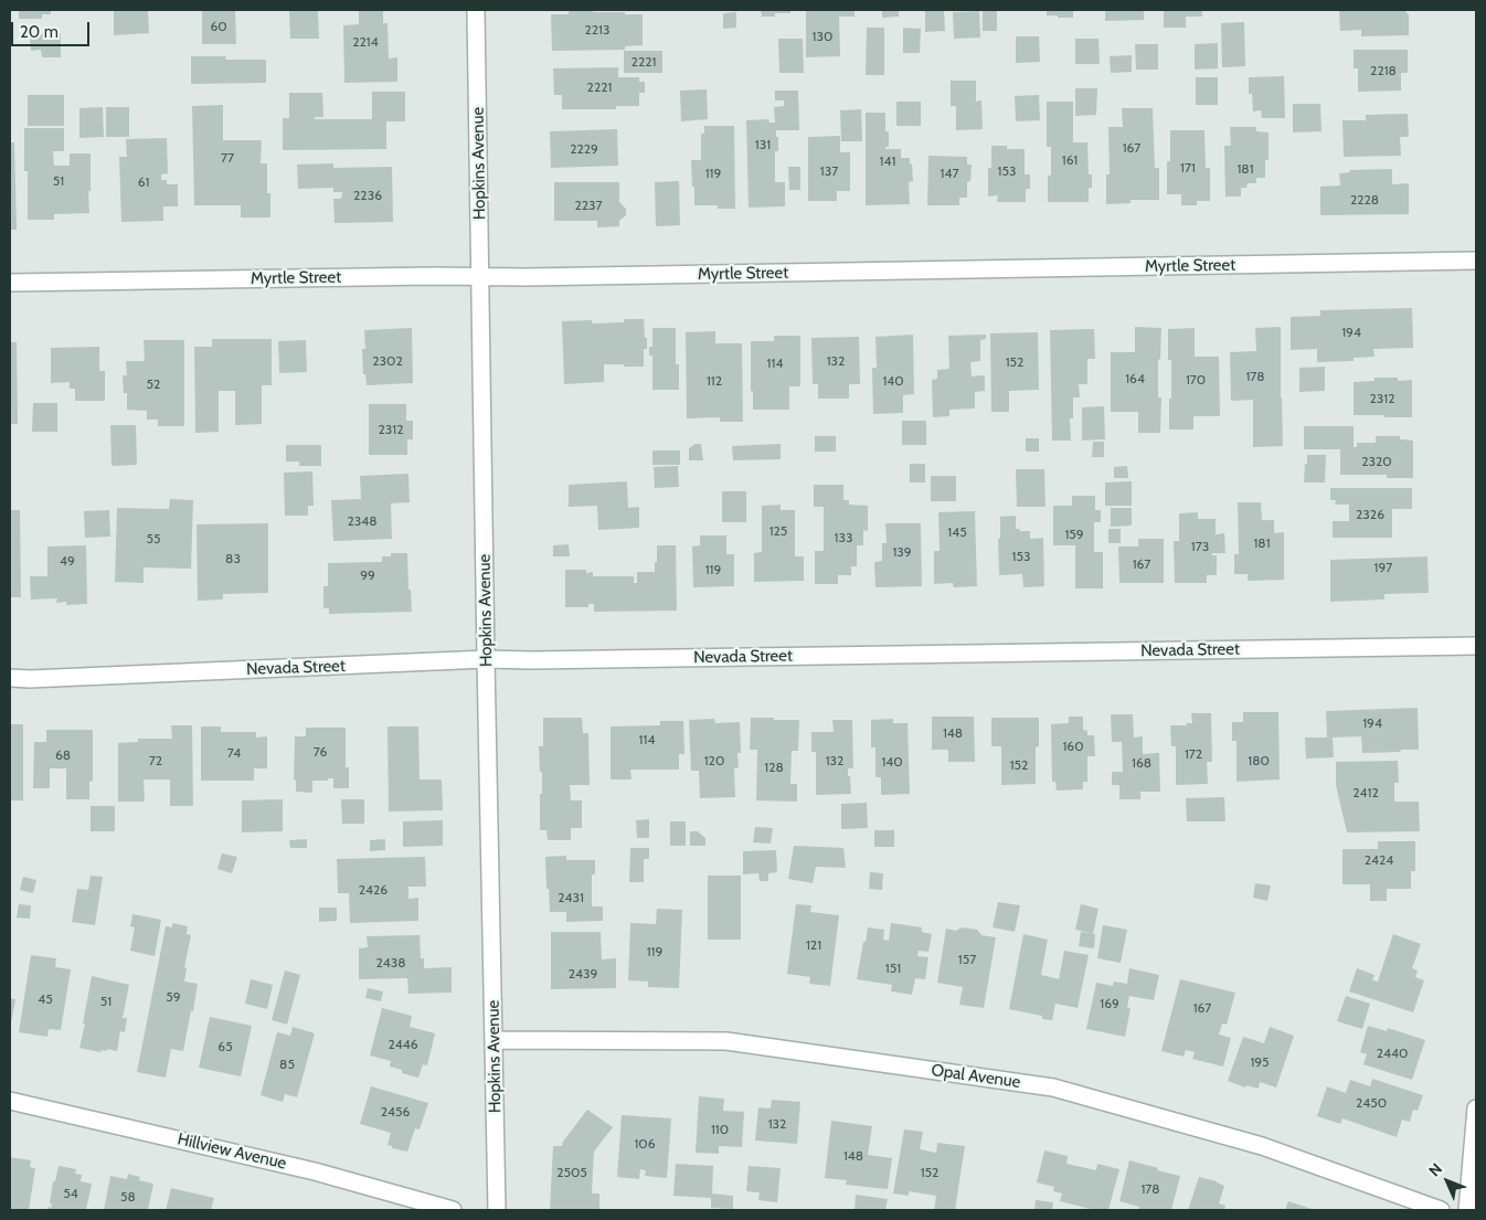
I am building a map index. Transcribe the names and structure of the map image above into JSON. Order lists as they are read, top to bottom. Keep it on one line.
{"streets":{"street":["Hopkins Avenue","Myrtle Street","Nevada Street","Opal Avenue","Hillview Avenue"]},"crossings":[["Hopkins Avenue","Myrtle Street"],["Hopkins Avenue","Nevada Street"],["Hopkins Avenue","Opal Avenue"]],"house_numbers":["60","2213","130","2214","2221","2218","2221","131","167","2229","77","161","141","171","181","137","153","119","147","51","61","2236","2228","2237","194","2302","132","152","114","178","164","170","112","140","52","2312","2312","2320","2326","2348","125","145","159","133","55","181","173","139","153","83","49","167","197","119","99","194","148","114","160","76","74","172","68","72","120","132","180","140","168","152","128","2412","2424","2426","2431","121","119","157","2438","151","2439","59","45","51","169","167","2446","65","2440","195","85","2450","2456","132","110","106","148","2505","152","178","54","58"],"scale_bar":"20 m","north":"top left"}
